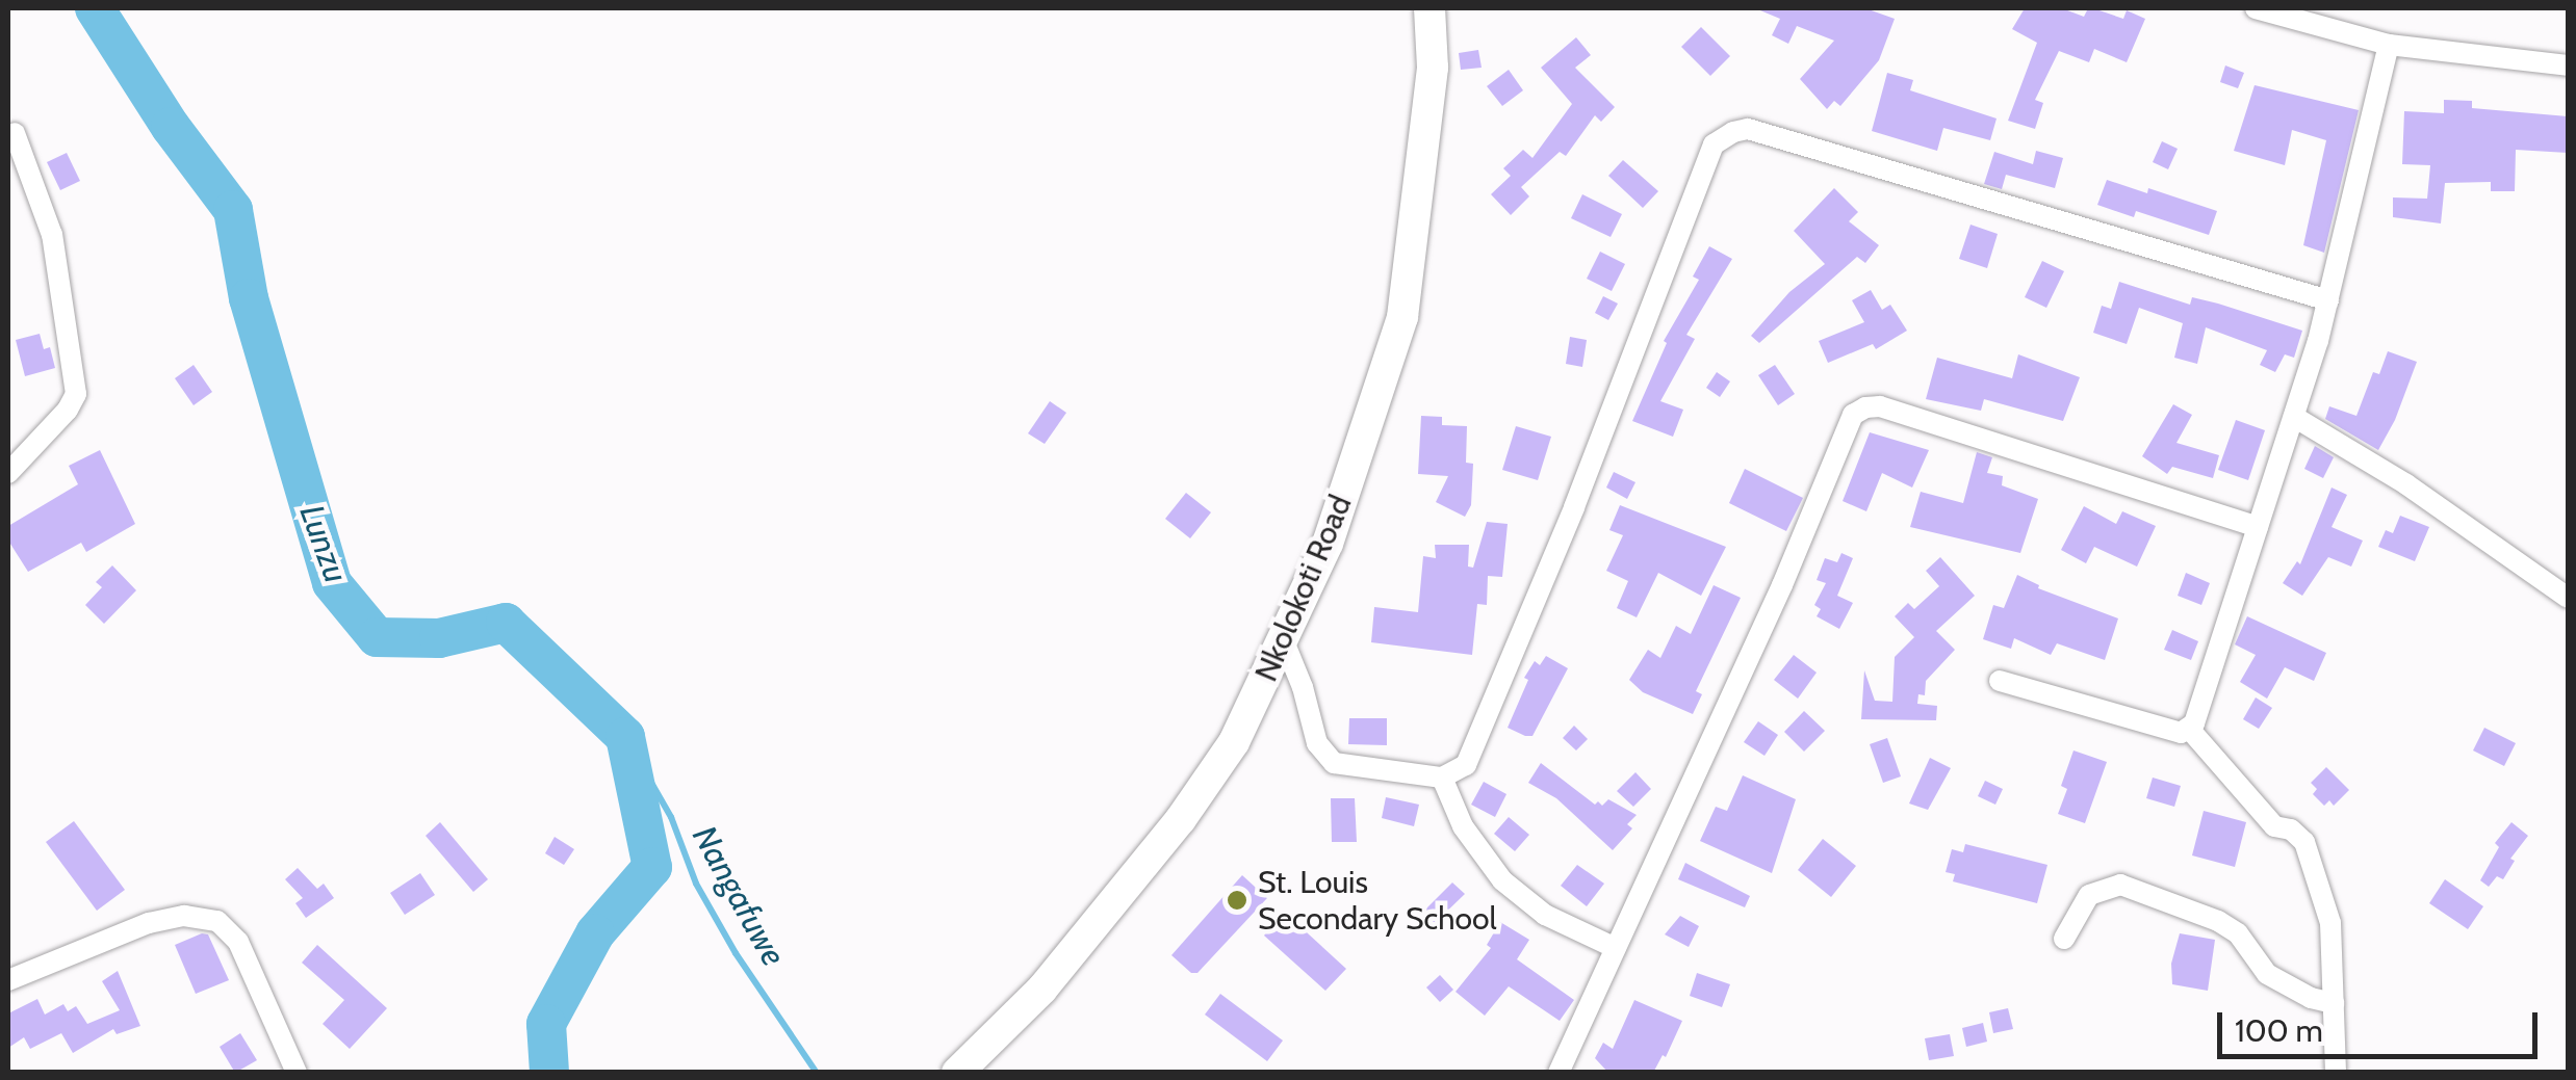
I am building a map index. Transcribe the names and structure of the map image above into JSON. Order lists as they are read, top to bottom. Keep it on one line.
{"streets":{"main road":["Nkolokoti Road"]},"water":["Lunzu","Nangafuwe"],"places":["St. Louis Secondary School"],"scale_bar":"100 m"}
